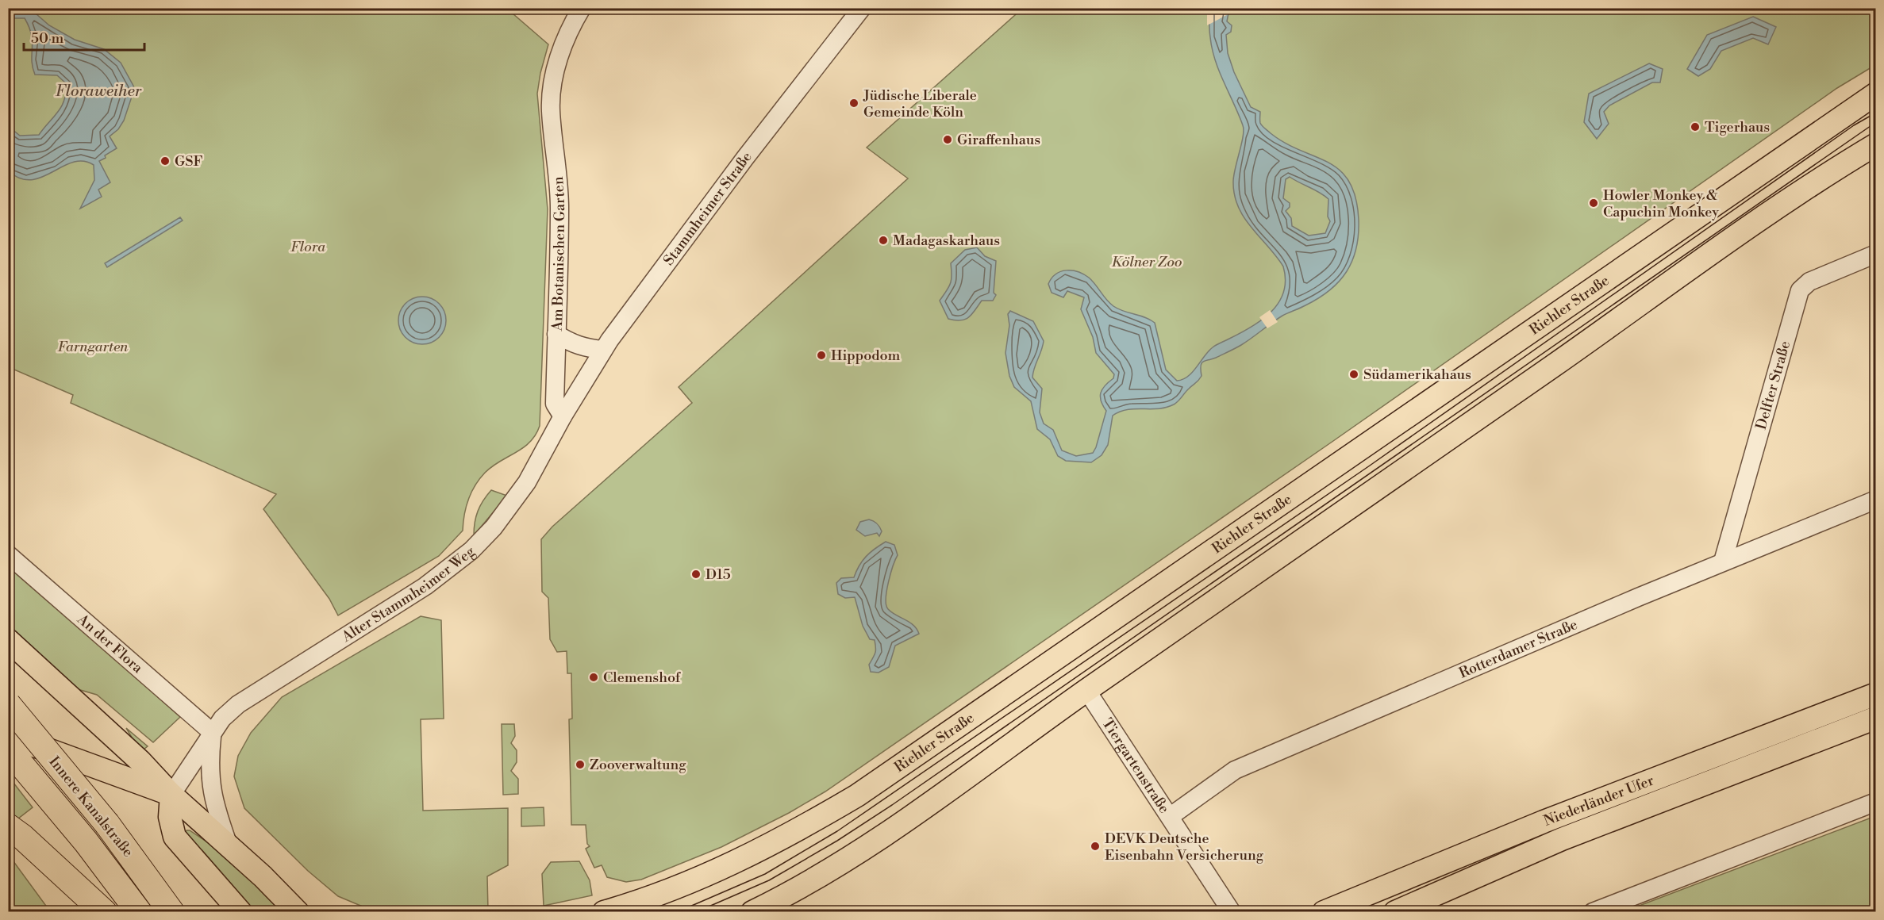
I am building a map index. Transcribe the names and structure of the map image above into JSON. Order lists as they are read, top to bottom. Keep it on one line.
{"streets":{"highway":["Innere Kanalstraße"],"main road":["Riehler Straße","Niederländer Ufer"],"street":["Stammheimer Straße","Am Botanischen Garten","Delfter Straße","Alter Stammheimer Weg","An der Flora","Rotterdamer Straße","Tiergartenstraße"]},"crossings":[["Stammheimer Straße","Am Botanischen Garten"],["Stammheimer Straße","Alter Stammheimer Weg"],["Am Botanischen Garten","Alter Stammheimer Weg"],["Delfter Straße","Rotterdamer Straße"],["Alter Stammheimer Weg","An der Flora"],["Rotterdamer Straße","Tiergartenstraße"]],"water":["Floraweiher"],"parks":["Flora","Kölner Zoo","Farngarten"],"places":["Jüdische Liberale Gemeinde Köln","Tigerhaus","Giraffenhaus","GSF","Howler Monkey & Capuchin Monkey","Madagaskarhaus","Hippodom","Südamerikahaus","D15","Clemenshof","Zooverwaltung","DEVK Deutsche Eisenbahn Versicherung"],"scale_bar":"50 m"}
